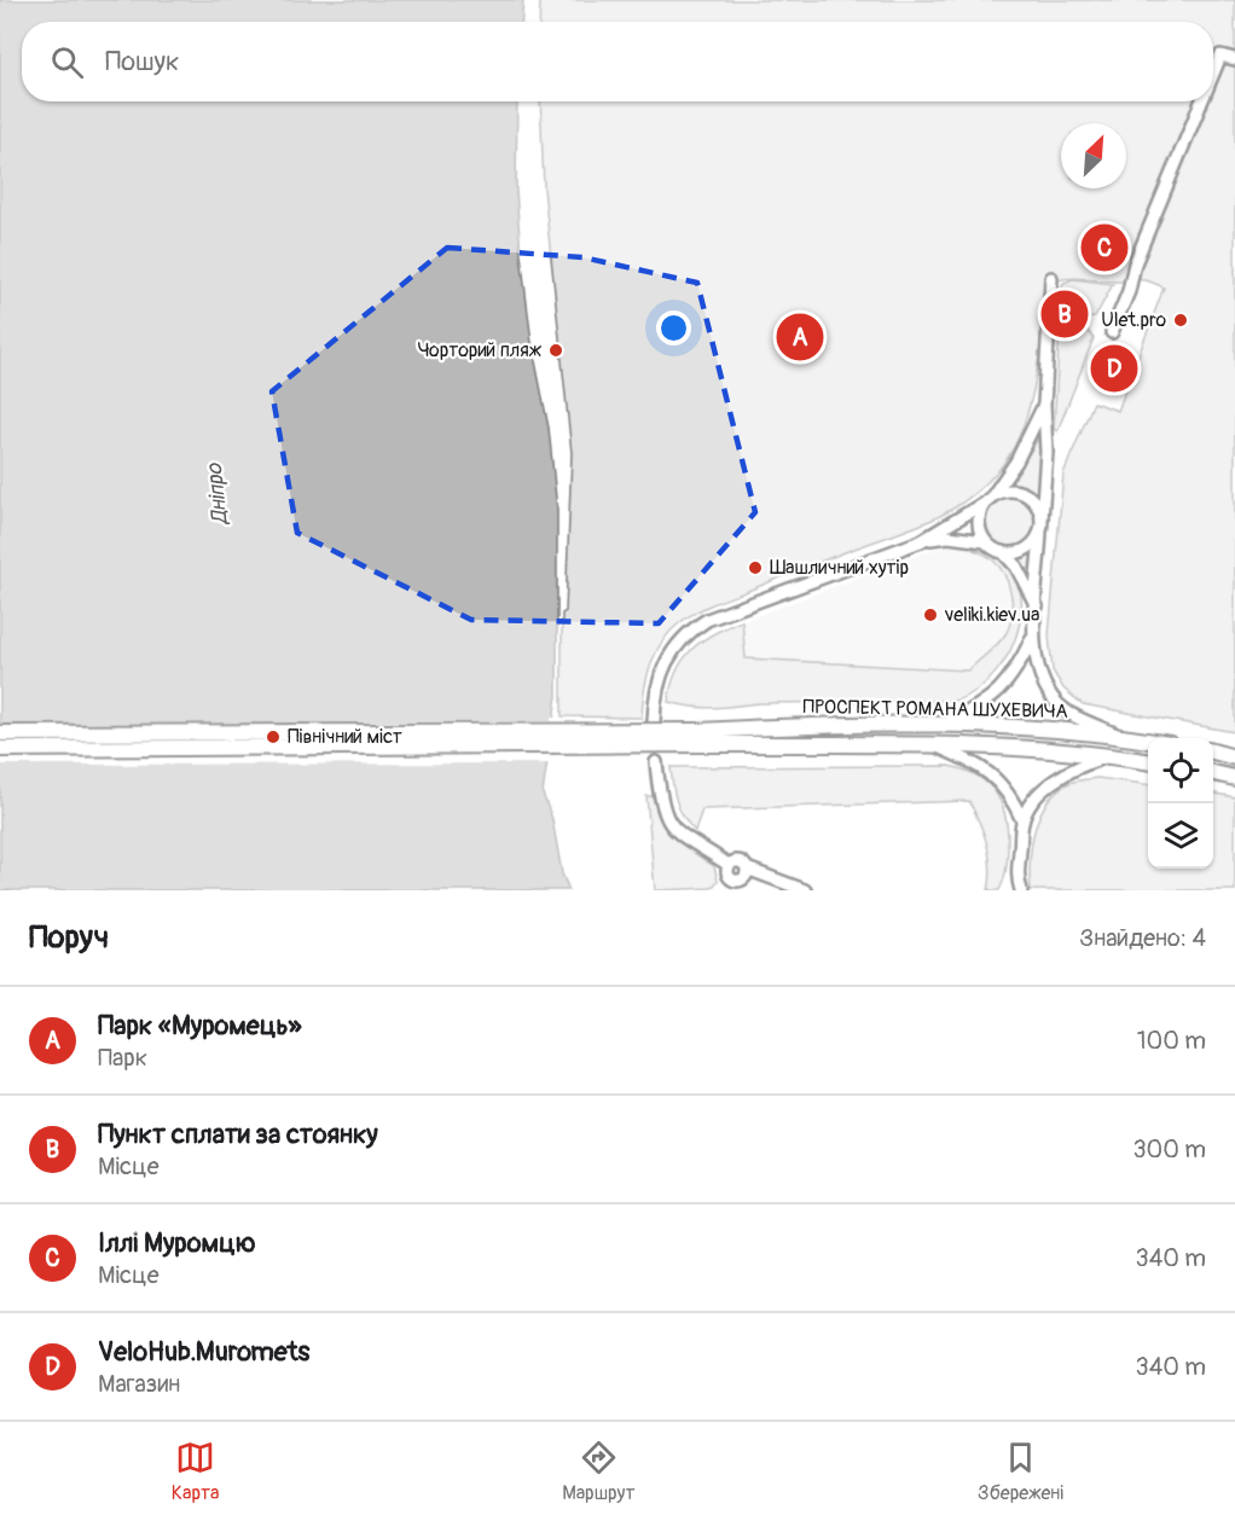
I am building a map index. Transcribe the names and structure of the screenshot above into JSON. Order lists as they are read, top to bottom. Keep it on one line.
{"streets":{"main road":["ПРОСПЕКТ РОМАНА ШУХЕВИЧА"]},"water":["Дніпро"],"places":["Ulet.pro","Чорторий пляж","Шашличний хутір","veliki.kiev.ua","Північний міст"],"north":"top right","page":{"search":"Пошук","pins":["C","B","A","D"],"heading":["Поруч","Знайдено: 4"],"list":[{"mark":"A","name":"Парк «Муромець»","note":"Парк","value":"100 m"},{"mark":"B","name":"Пункт сплати за стоянку","note":"Місце","value":"300 m"},{"mark":"C","name":"Іллі Муромцю","note":"Місце","value":"340 m"},{"mark":"D","name":"VeloHub.Muromets","note":"Магазин","value":"340 m"}],"nav":["Карта","Маршрут","Збережені"]}}
